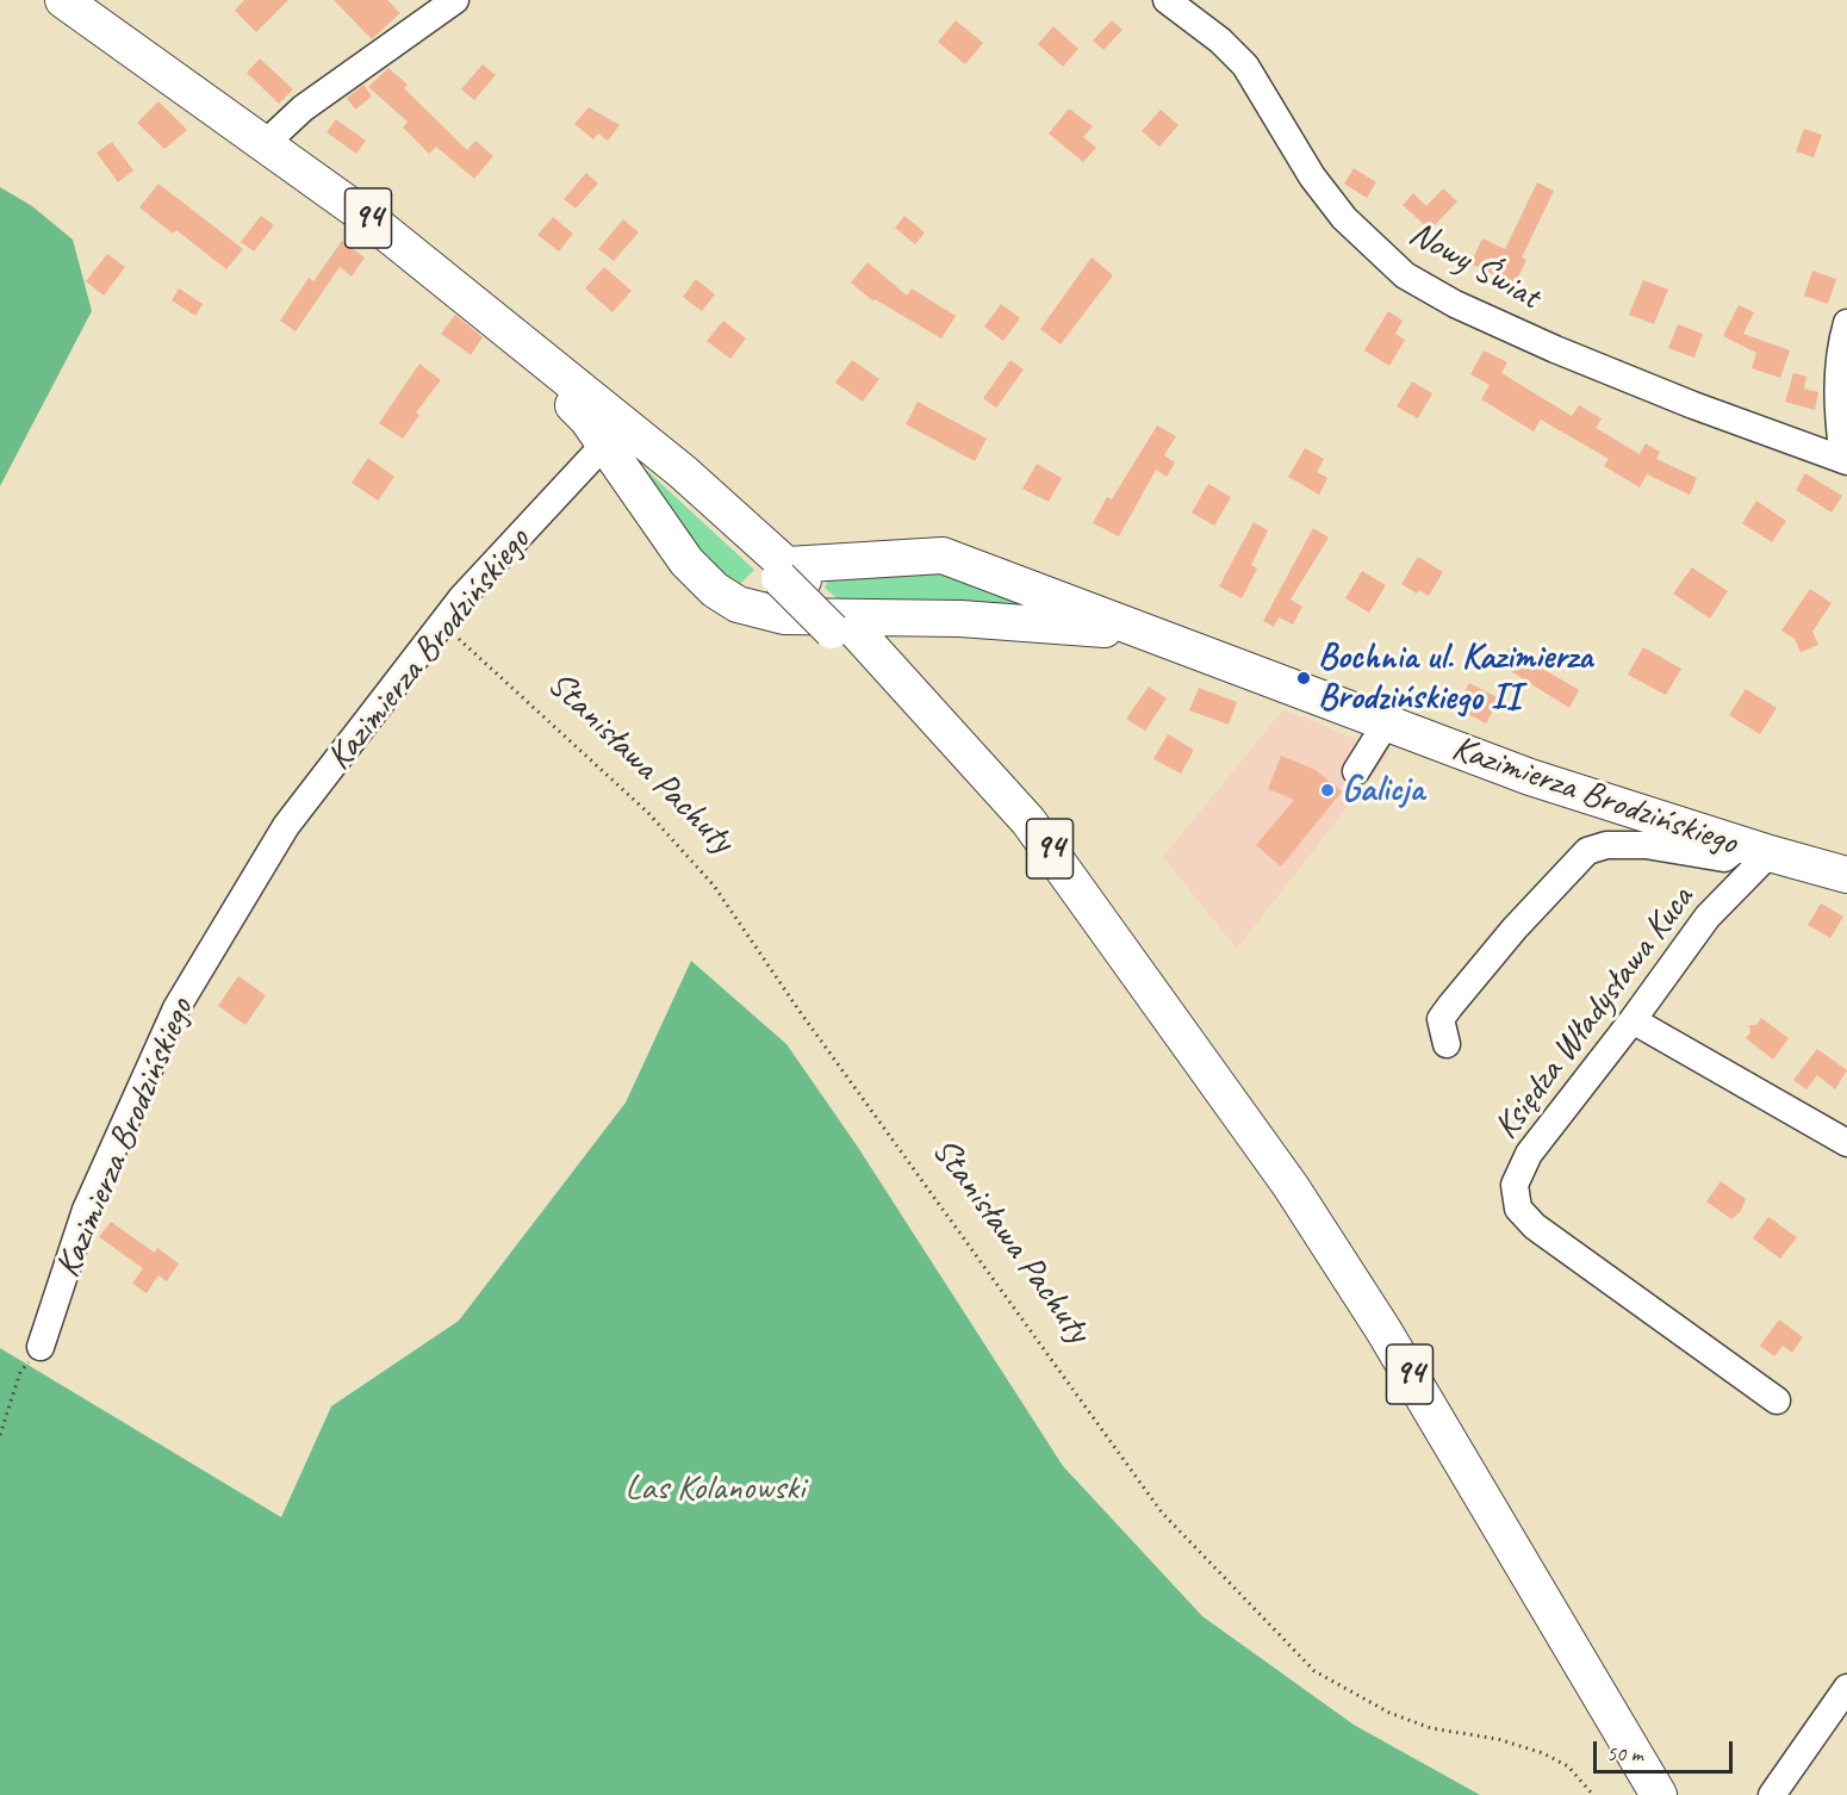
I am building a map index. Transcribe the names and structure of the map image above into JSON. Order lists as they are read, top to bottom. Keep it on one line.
{"streets":{"main road":["94","Kazimierza Brodzińskiego"],"street":["Nowy Świat","Księdza Władysława Kuca"],"path":["Stanisława Pachuty"]},"crossings":[["94","Kazimierza Brodzińskiego"],["Kazimierza Brodzińskiego","Stanisława Pachuty"],["Kazimierza Brodzińskiego","Księdza Władysława Kuca"]],"parks":["Las Kolanowski"],"places":["Bochnia ul. Kazimierza Brodzińskiego II","Galicja"],"scale_bar":"50 m"}
